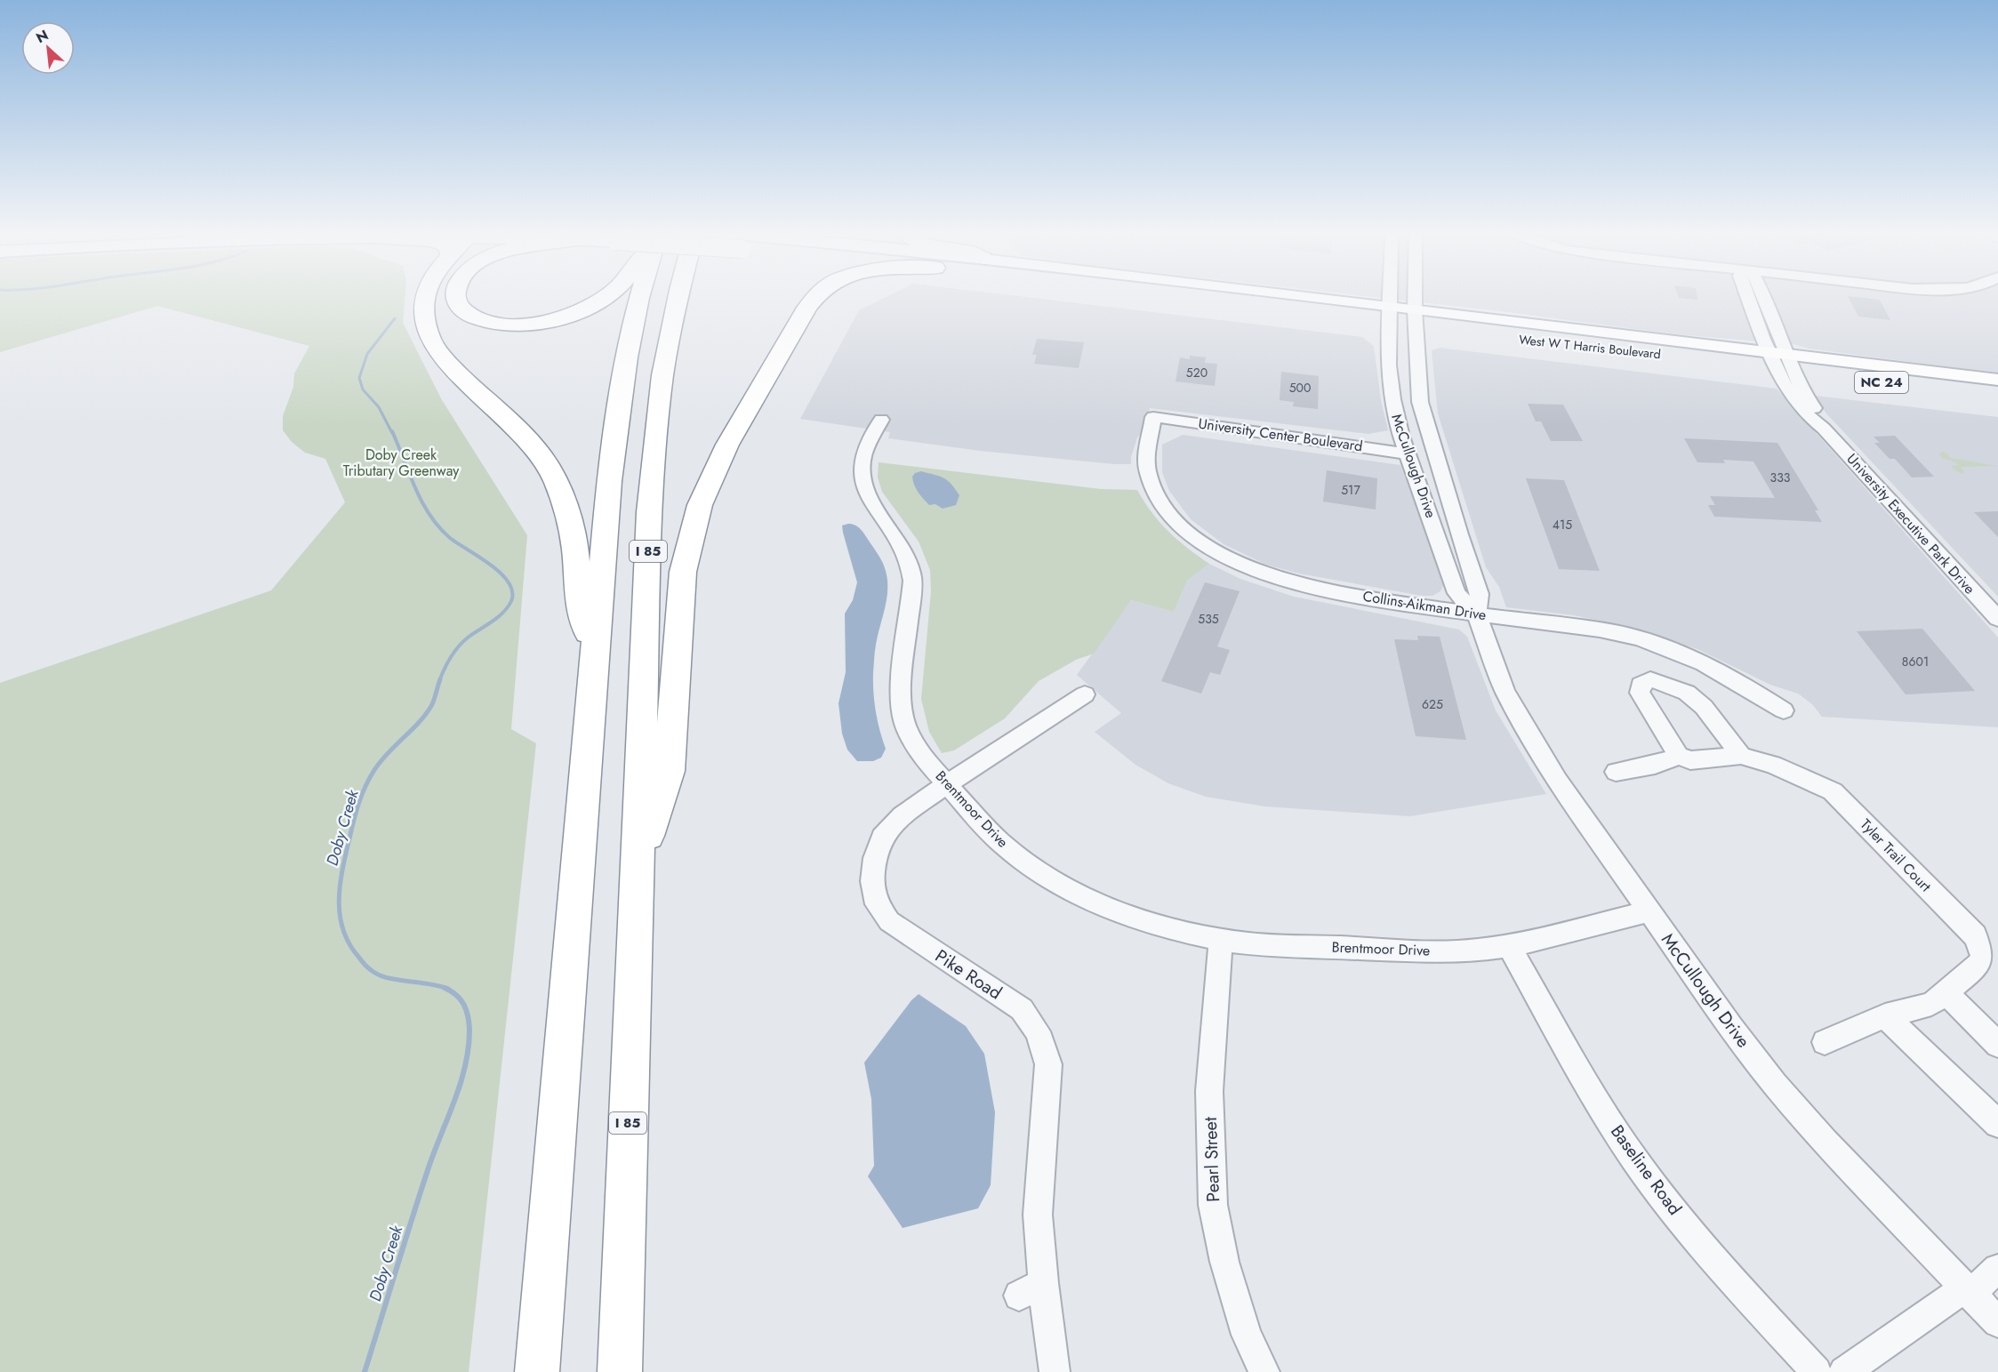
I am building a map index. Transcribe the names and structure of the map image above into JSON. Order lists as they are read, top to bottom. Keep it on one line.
{"streets":{"highway":["I 85"],"main road":["West W T Harris Boulevard","NC 24"],"street":["University Center Boulevard","McCullough Drive","University Executive Park Drive","Collins-Aikman Drive","Brentmoor Drive","Tyler Trail Court","Pike Road","Pearl Street","Baseline Road"]},"crossings":[["West W T Harris Boulevard","McCullough Drive"],["West W T Harris Boulevard","University Executive Park Drive"],["University Center Boulevard","McCullough Drive"],["University Center Boulevard","Collins-Aikman Drive"],["McCullough Drive","Collins-Aikman Drive"],["McCullough Drive","Brentmoor Drive"],["Brentmoor Drive","Pike Road"],["Brentmoor Drive","Pearl Street"],["Brentmoor Drive","Baseline Road"]],"water":["Doby Creek"],"parks":["Doby Creek Tributary Greenway"],"house_numbers":["520","500","333","517","415","535","8601","625"],"north":"top left"}
